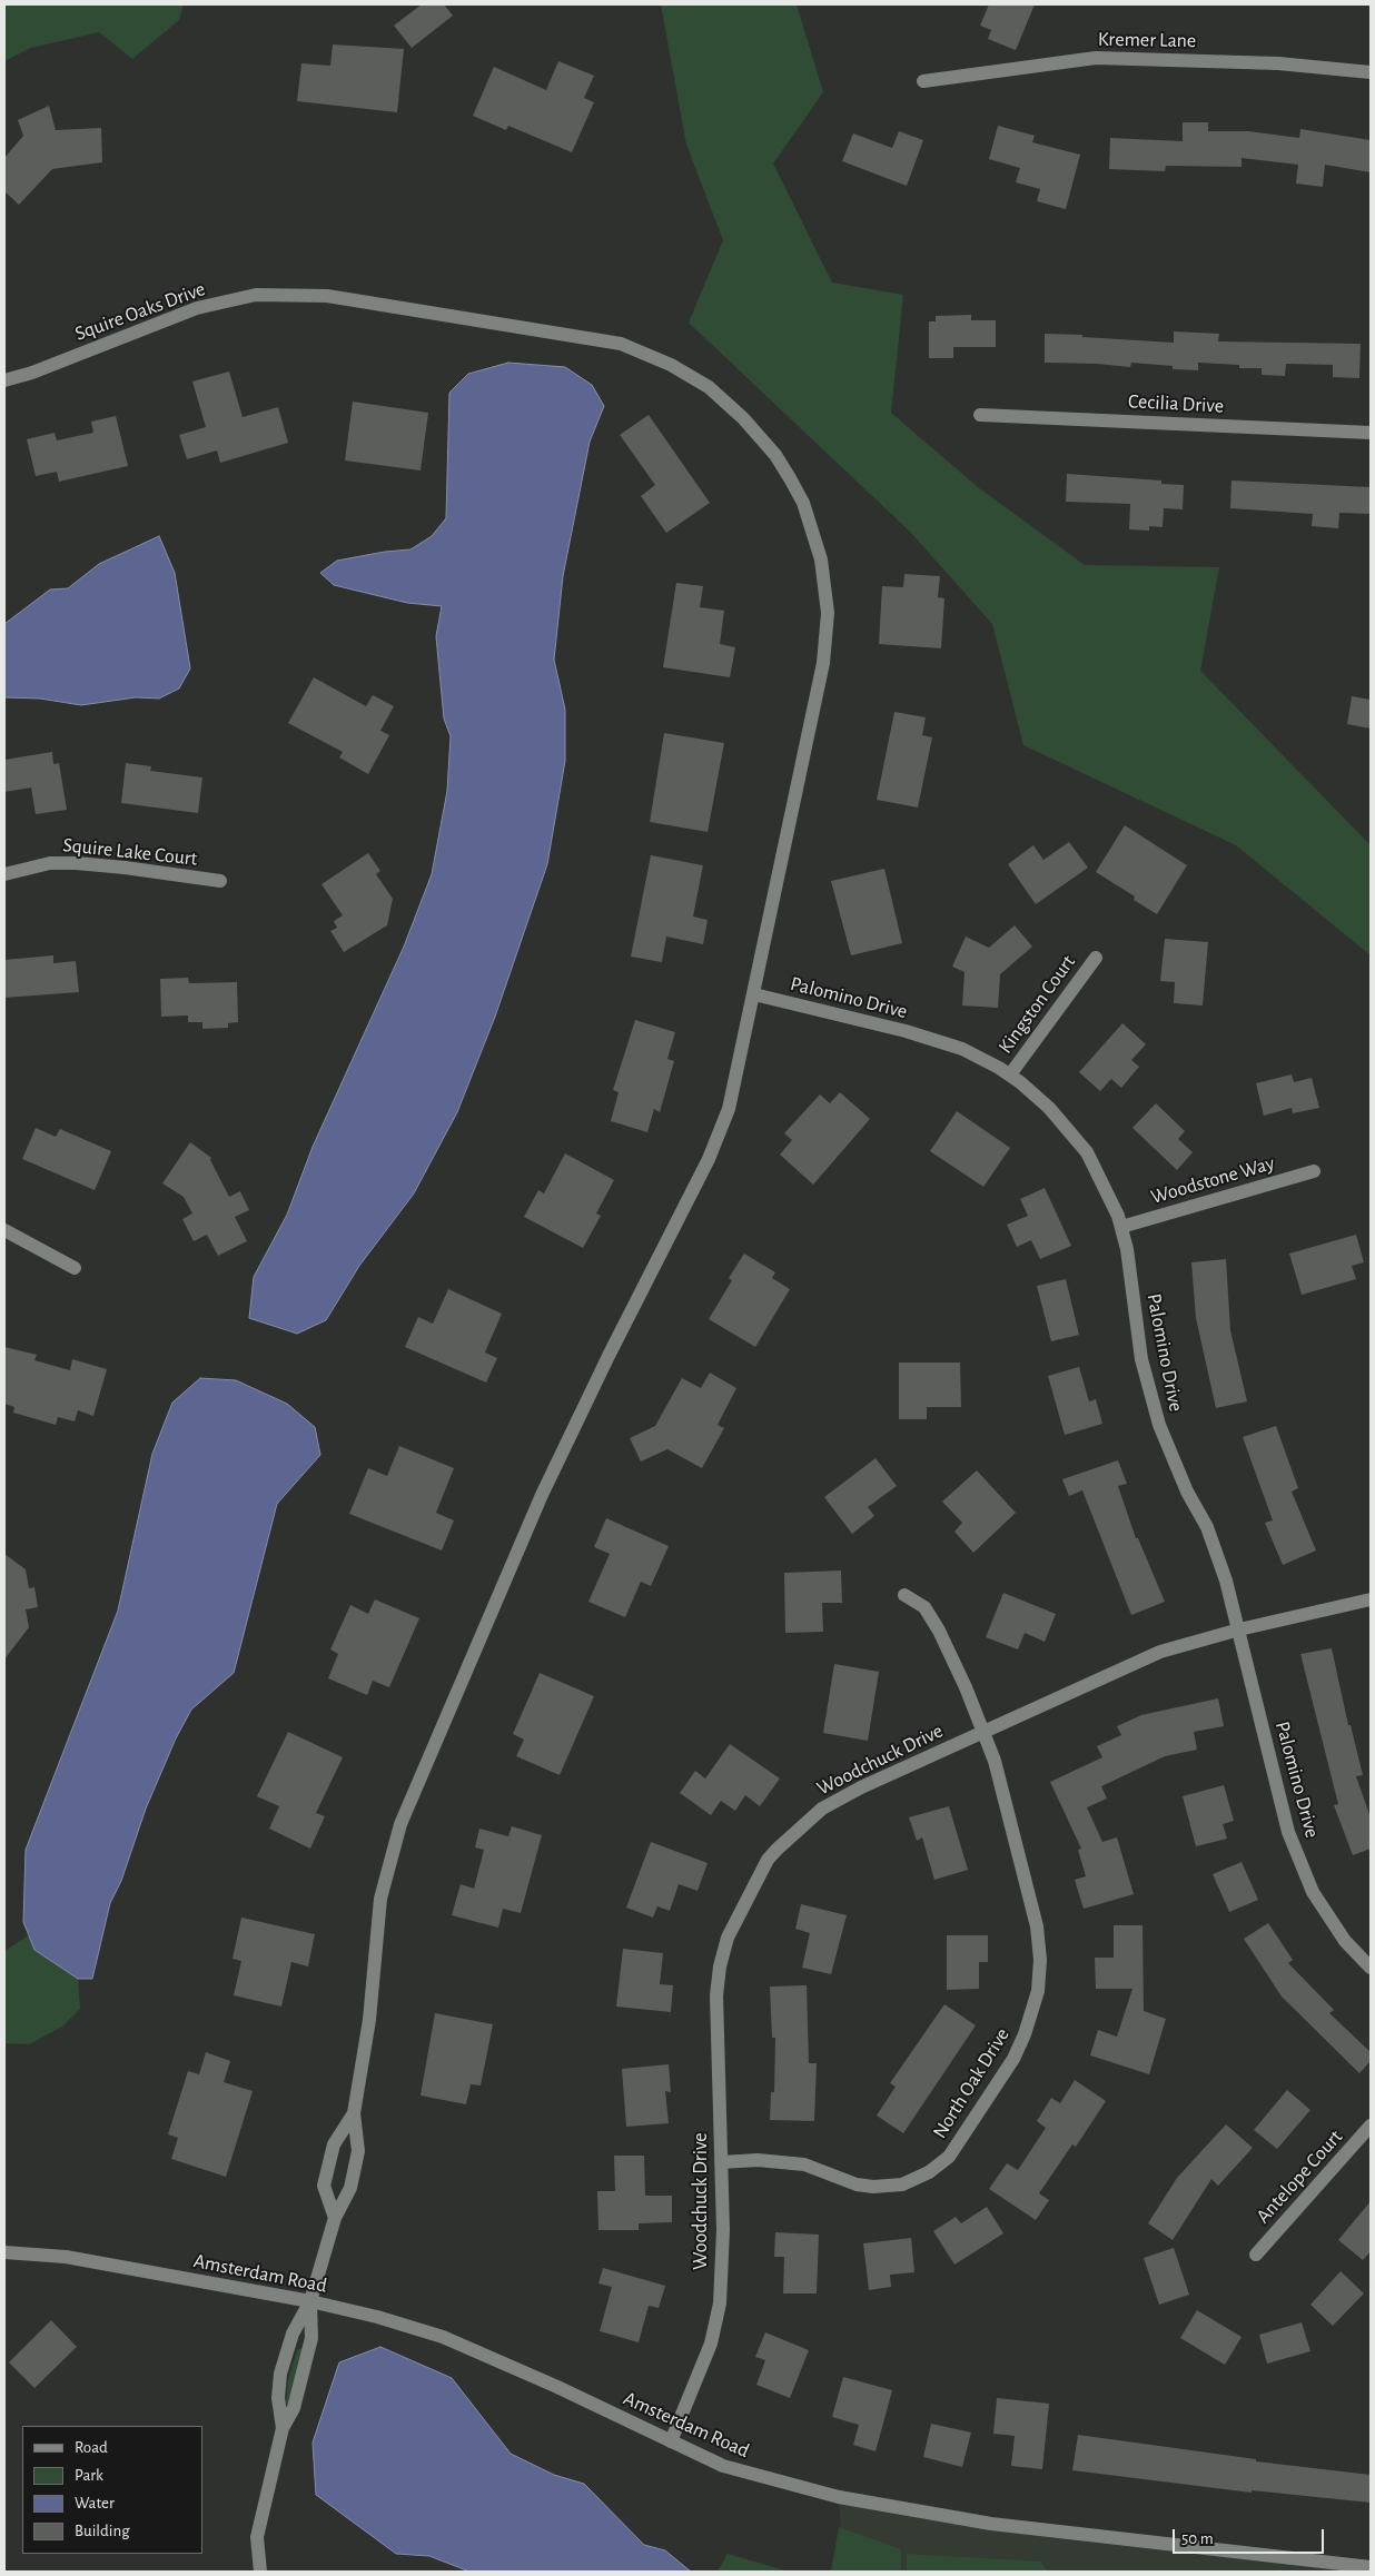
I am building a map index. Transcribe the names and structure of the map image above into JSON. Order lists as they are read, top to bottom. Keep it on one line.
{"streets":{"street":["Kremer Lane","Squire Oaks Drive","Cecilia Drive","Squire Lake Court","Palomino Drive","Kingston Court","Woodstone Way","Woodchuck Drive","North Oak Drive","Antelope Court","Amsterdam Road"]},"crossings":[["Squire Oaks Drive","Palomino Drive"],["Palomino Drive","Kingston Court"],["Palomino Drive","Woodstone Way"],["Palomino Drive","Woodchuck Drive"],["Woodchuck Drive","North Oak Drive"],["Woodchuck Drive","Amsterdam Road"]],"legend":["Road","Park","Water","Building"],"scale_bar":"50 m"}
